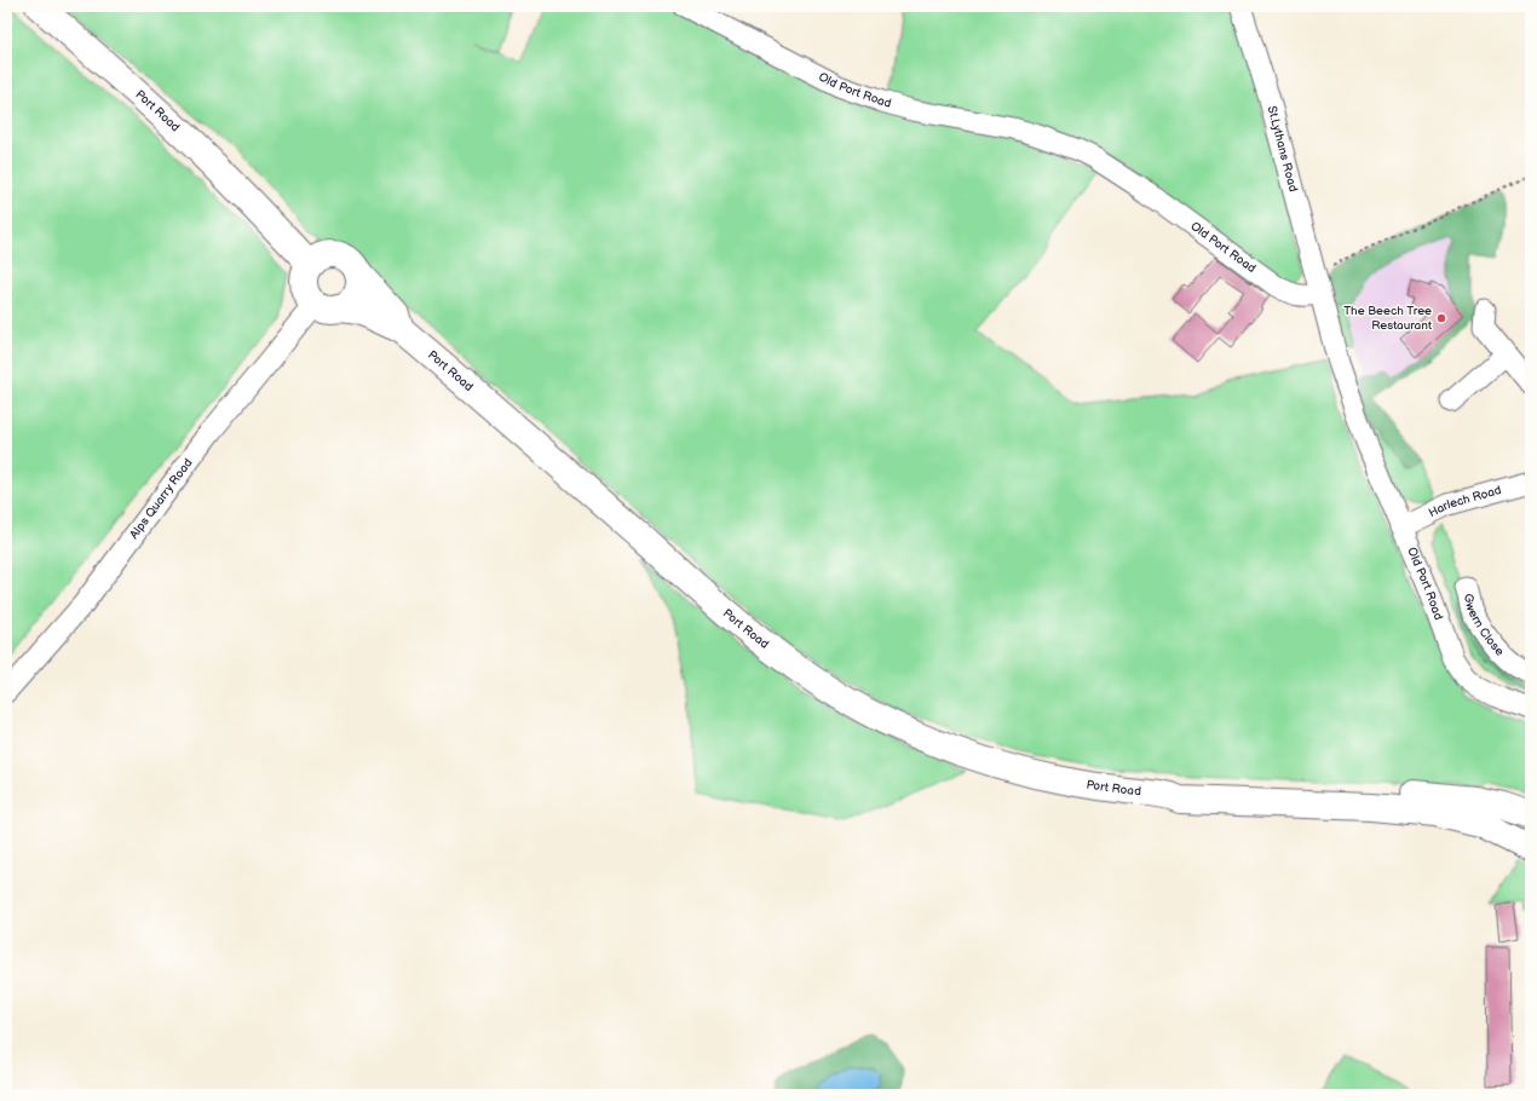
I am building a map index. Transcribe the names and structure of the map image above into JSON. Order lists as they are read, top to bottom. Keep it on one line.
{"streets":{"main road":["Port Road"],"street":["Old Port Road","St.Lythans Road","Alps Quarry Road","Harlech Road","Gwern Close"]},"crossings":[["Old Port Road","St.Lythans Road"],["Old Port Road","Harlech Road"],["Port Road","Alps Quarry Road"]],"places":["The Beech Tree Restaurant"]}
